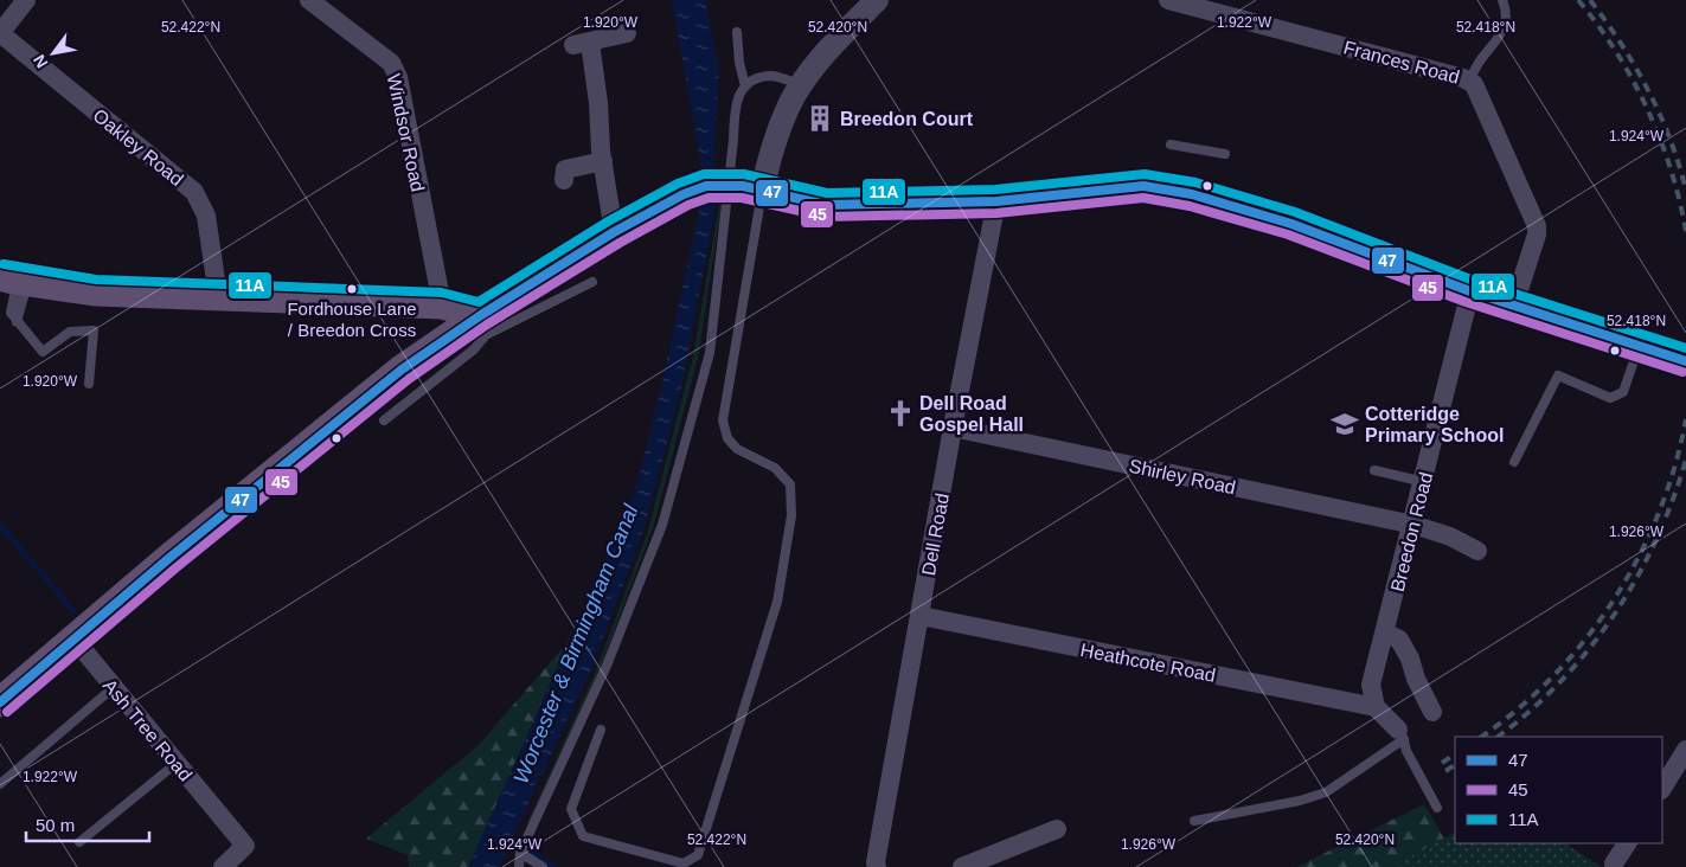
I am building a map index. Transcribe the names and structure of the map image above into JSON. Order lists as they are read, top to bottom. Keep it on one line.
{"streets":{"street":["Frances Road","Windsor Road","Oakley Road","Shirley Road","Breedon Road","Dell Road","Heathcote Road","Ash Tree Road"]},"crossings":[["Shirley Road","Breedon Road"],["Shirley Road","Dell Road"],["Breedon Road","Heathcote Road"],["Dell Road","Heathcote Road"]],"water":["Worcester & Birmingham Canal"],"places":{"building":["Breedon Court"],"other":["Fordhouse Lane / Breedon Cross"],"church":["Dell Road Gospel Hall"],"school or university":["Cotteridge Primary School"]},"lines":["transit line 11A","transit line 47","transit line 45"],"legend":["47","45","11A"],"scale_bar":"50 m","north":"bottom left","coordinates":["1.922°W","1.920°W","52.422°N","52.420°N","52.418°N","1.924°W","1.926°W"]}
